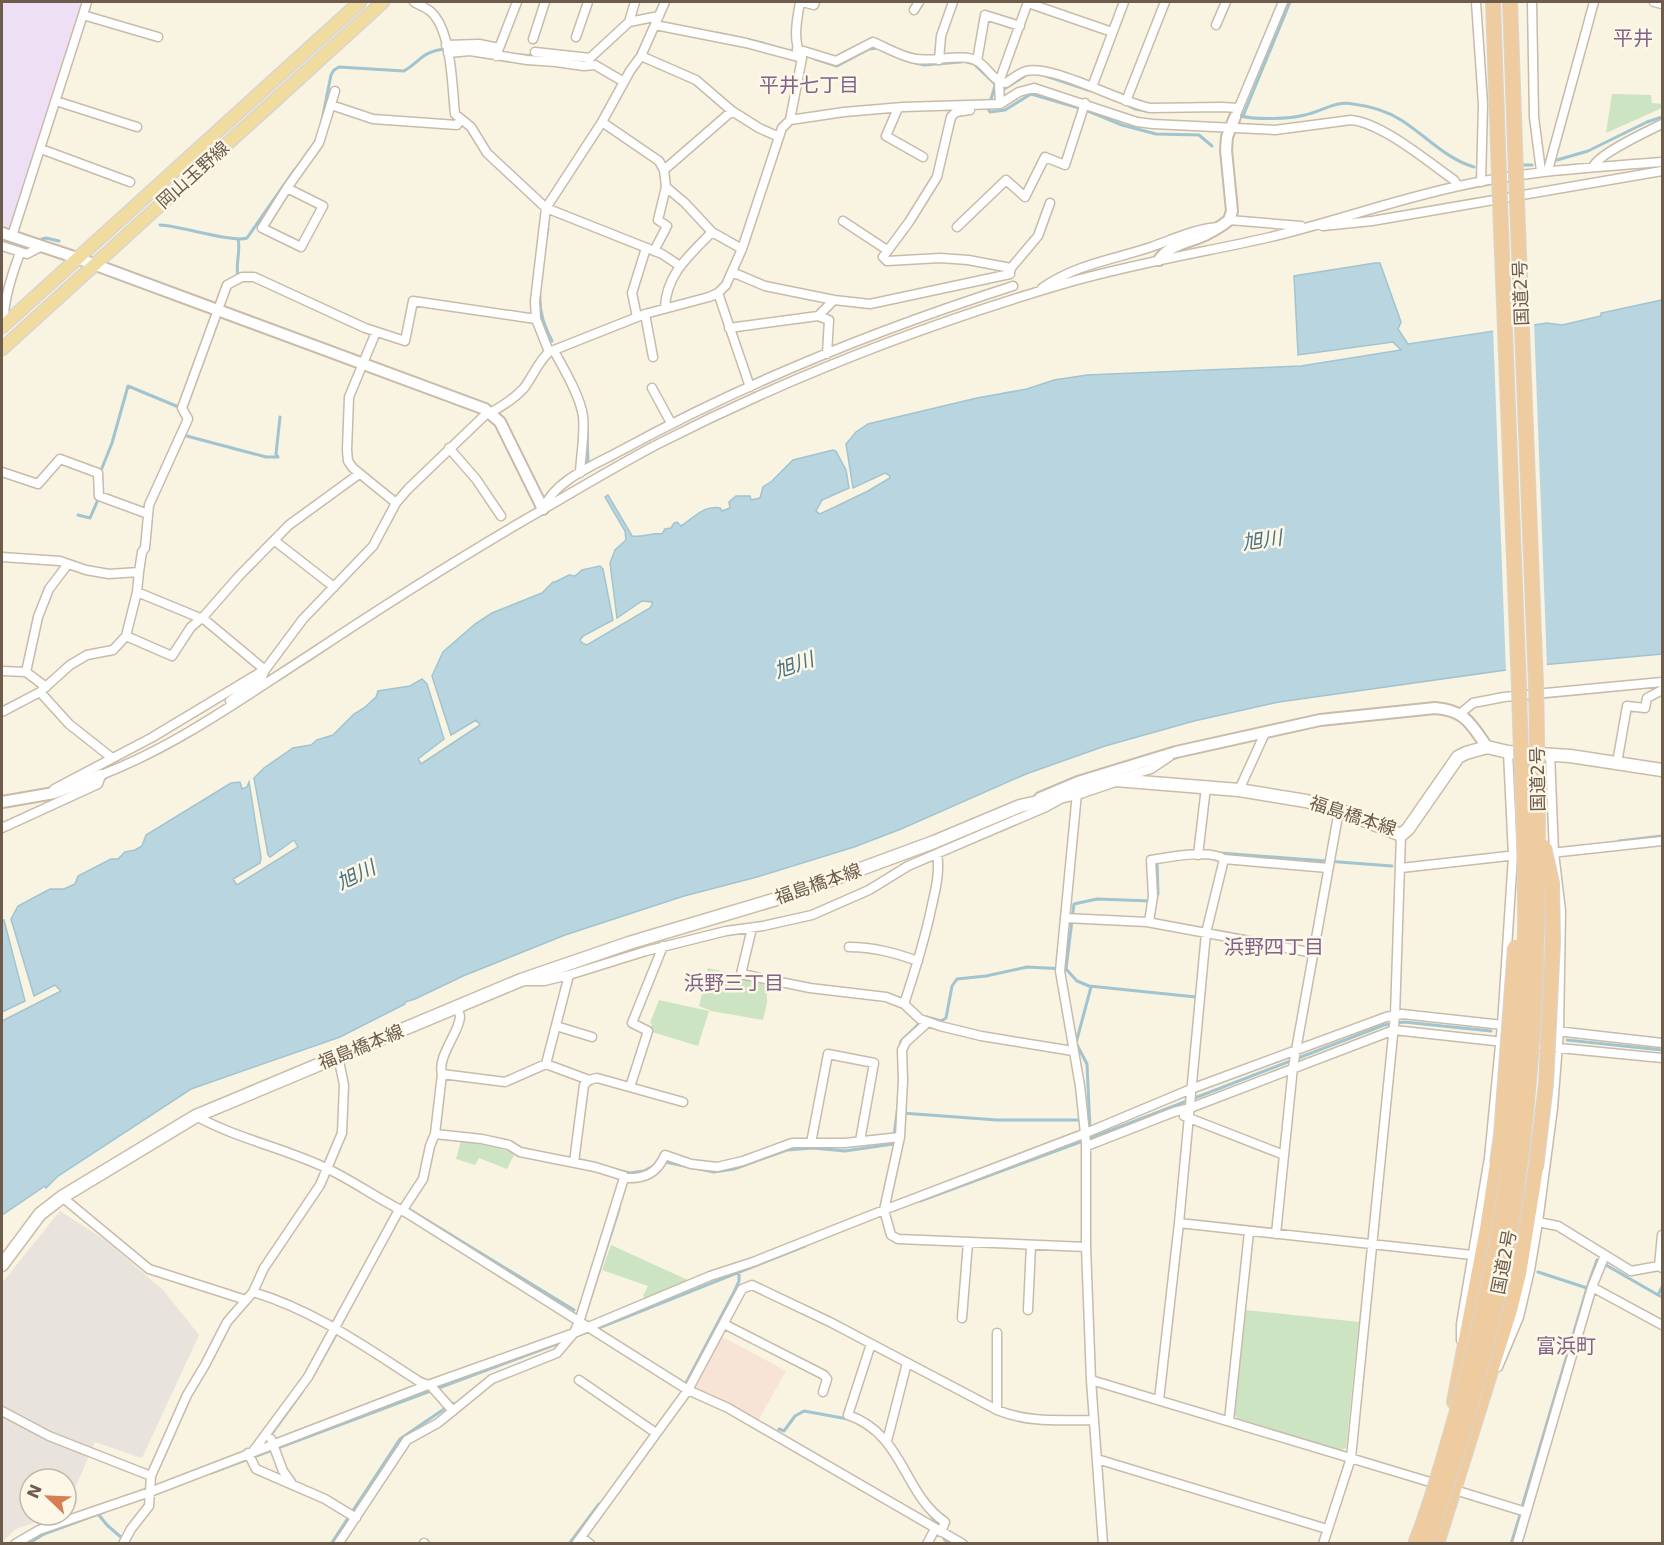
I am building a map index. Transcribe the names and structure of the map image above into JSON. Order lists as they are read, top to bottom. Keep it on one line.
{"streets":{"highway":["国道2号"],"main road":["岡山玉野線","福島橋本線"]},"districts":["平井","平井七丁目","浜野四丁目","浜野三丁目","富浜町"],"water":["旭川"],"north":"top left"}
